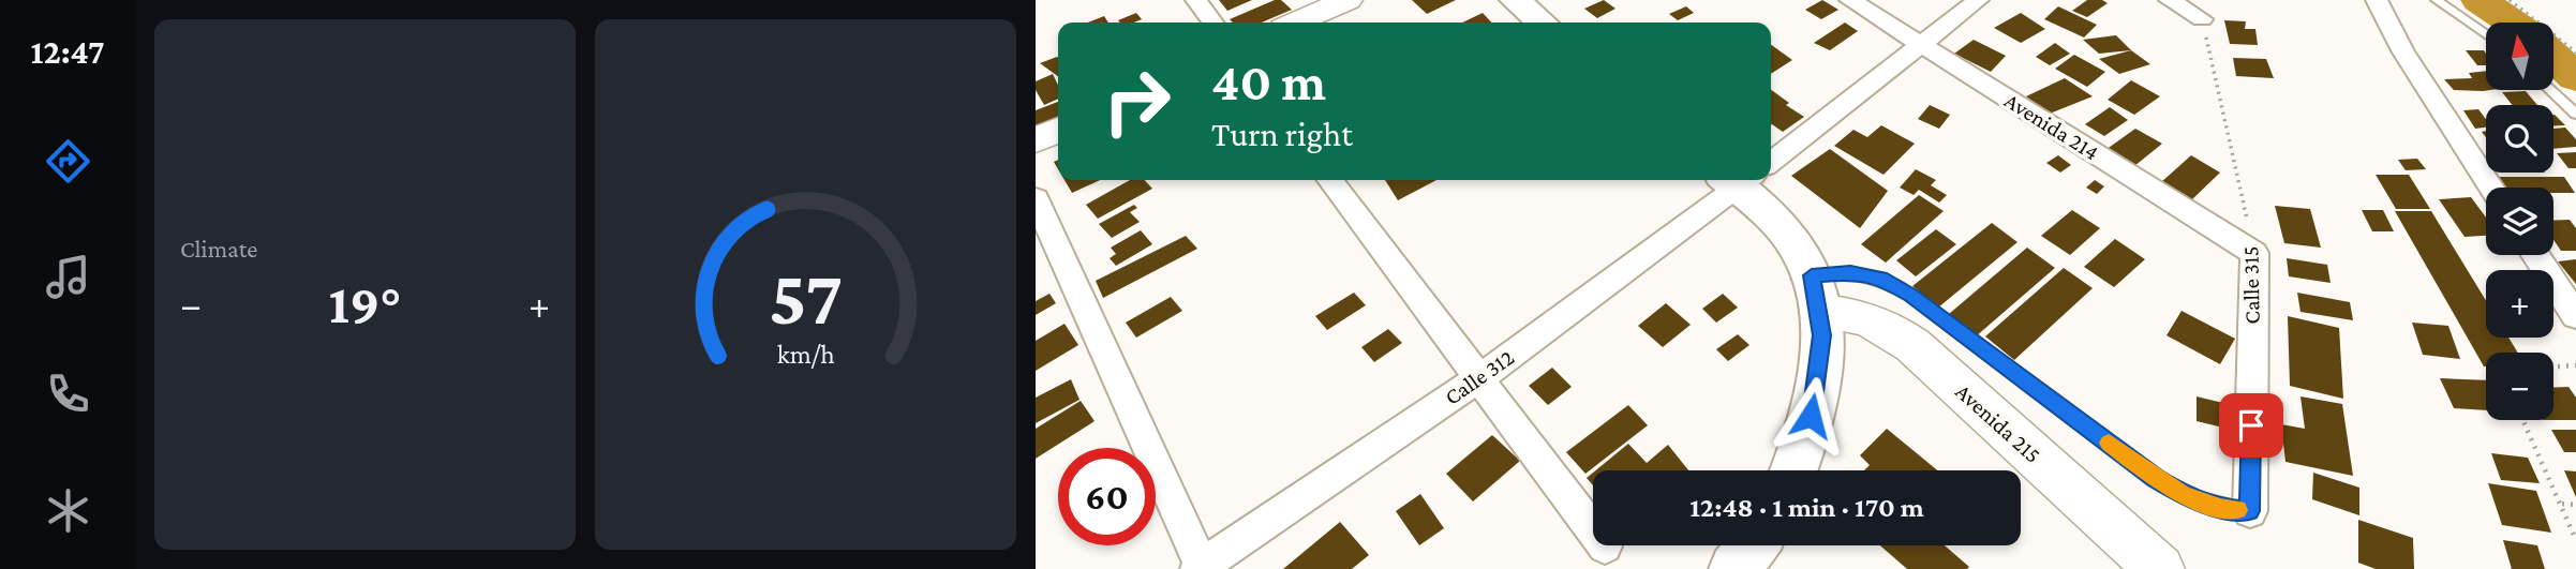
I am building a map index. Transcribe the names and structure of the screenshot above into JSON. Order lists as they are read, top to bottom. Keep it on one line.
{"streets":{"street":["Avenida 214","Calle 315","Calle 312","Avenida 215"]},"crossings":[["Avenida 214","Calle 315"],["Avenida 214","Calle 312"]],"north":"top","page":{"tabs":"12:47","tile":"Climate","map_buttons":["+","−"],"turn":["40 m","Turn right"],"heat":["−","19°","+"],"limit":"60","trip":"12:48 · 1 min · 170 m","gauge":["57","km/h"]}}
